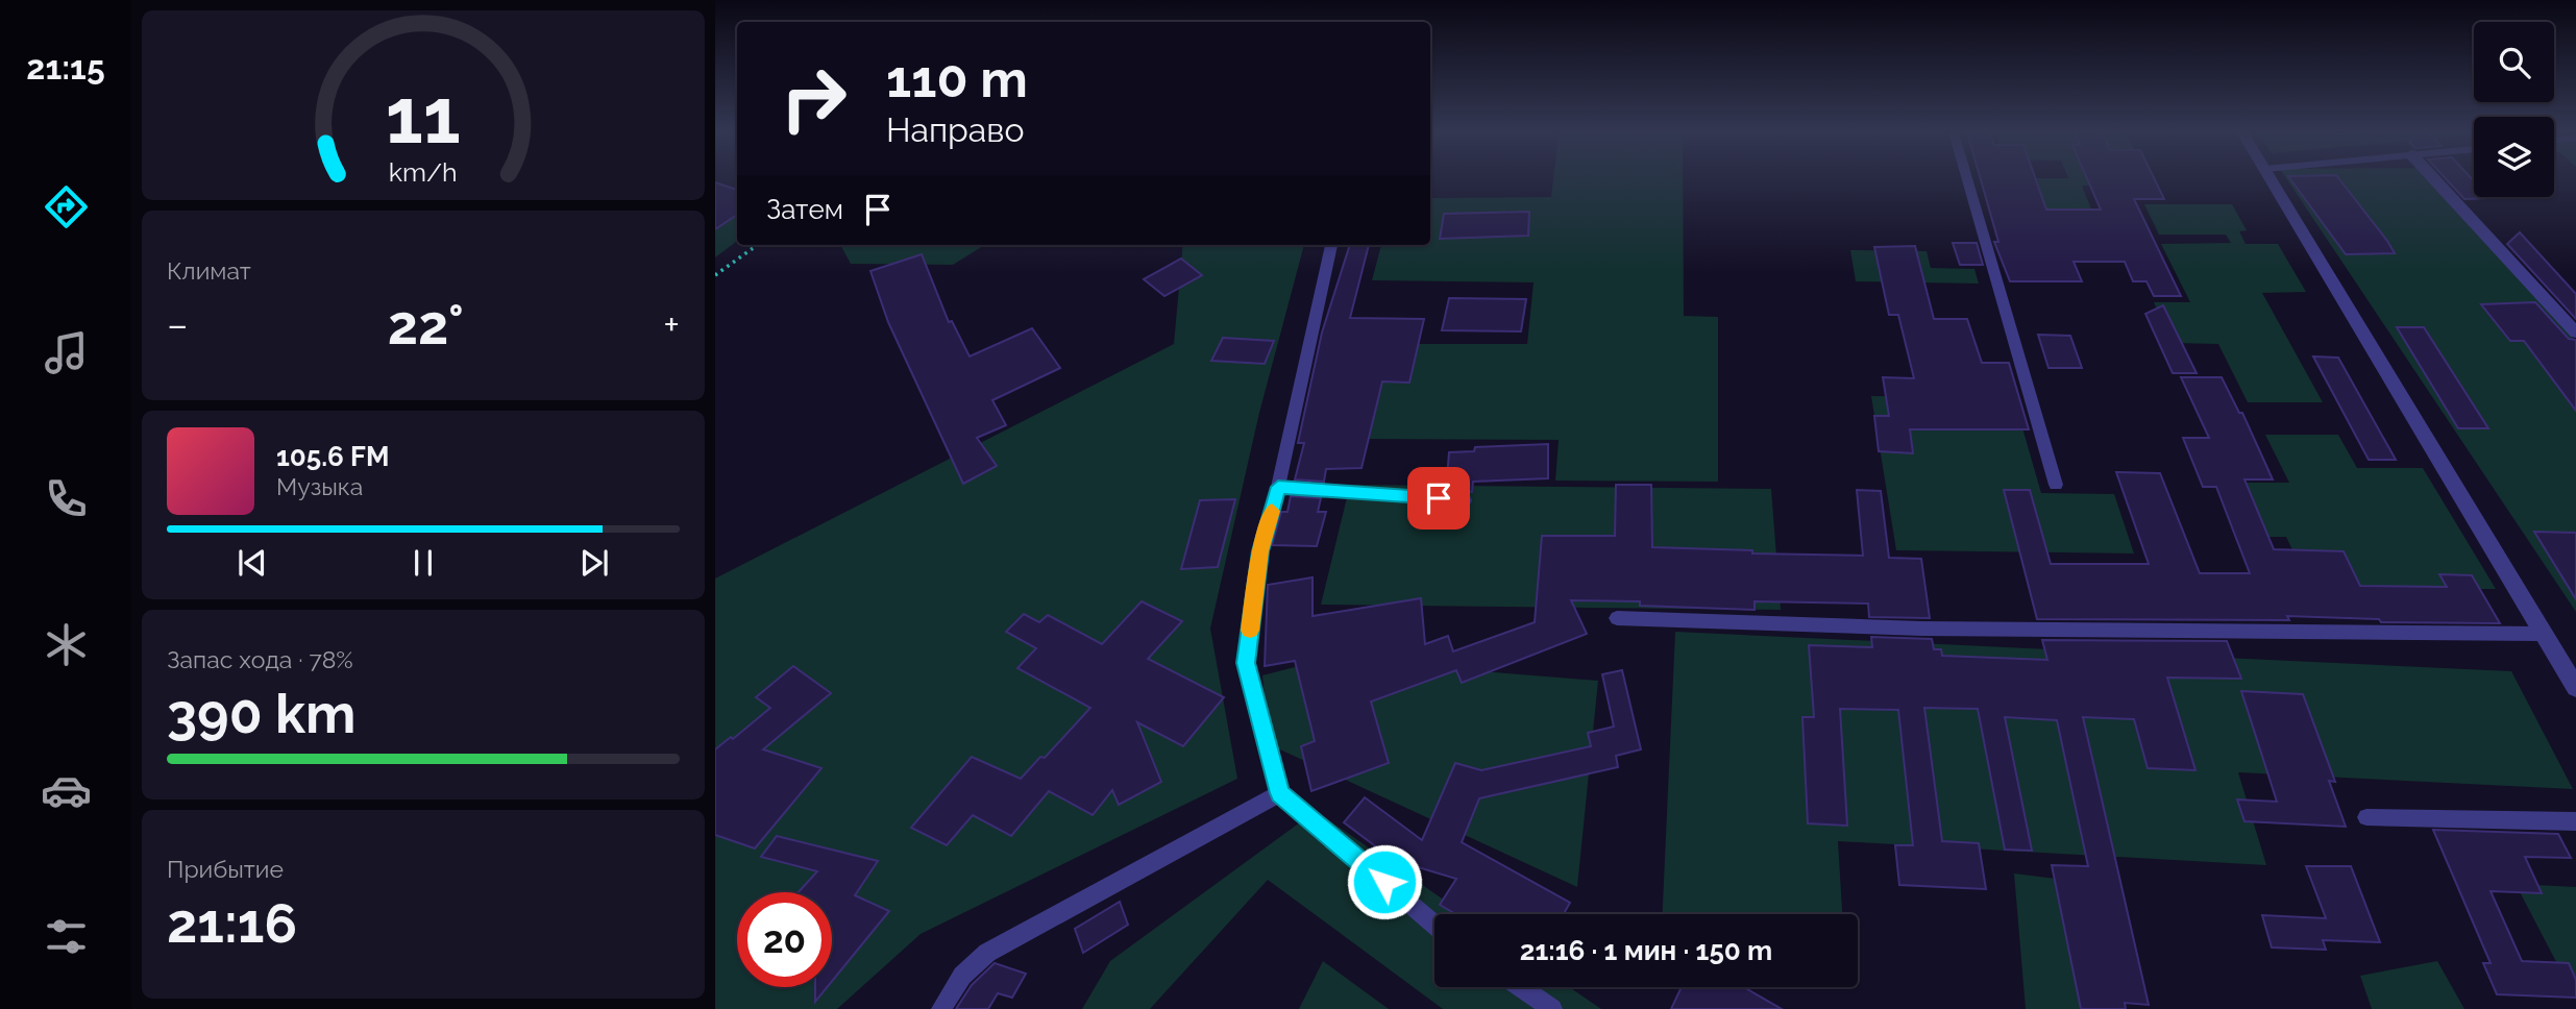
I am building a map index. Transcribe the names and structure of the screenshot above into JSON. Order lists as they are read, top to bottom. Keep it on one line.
{"page":{"tabs":"21:15","turn":["110 m","Направо"],"then":"Затем","tile":["Климат",["Запас хода · 78%","390 km"],["Прибытие","21:16"]],"heat":["−","22°","+"],"song":["105.6 FM","Музыка"],"limit":"20","trip":"21:16 · 1 мин · 150 m","gauge":["11","km/h"]}}
